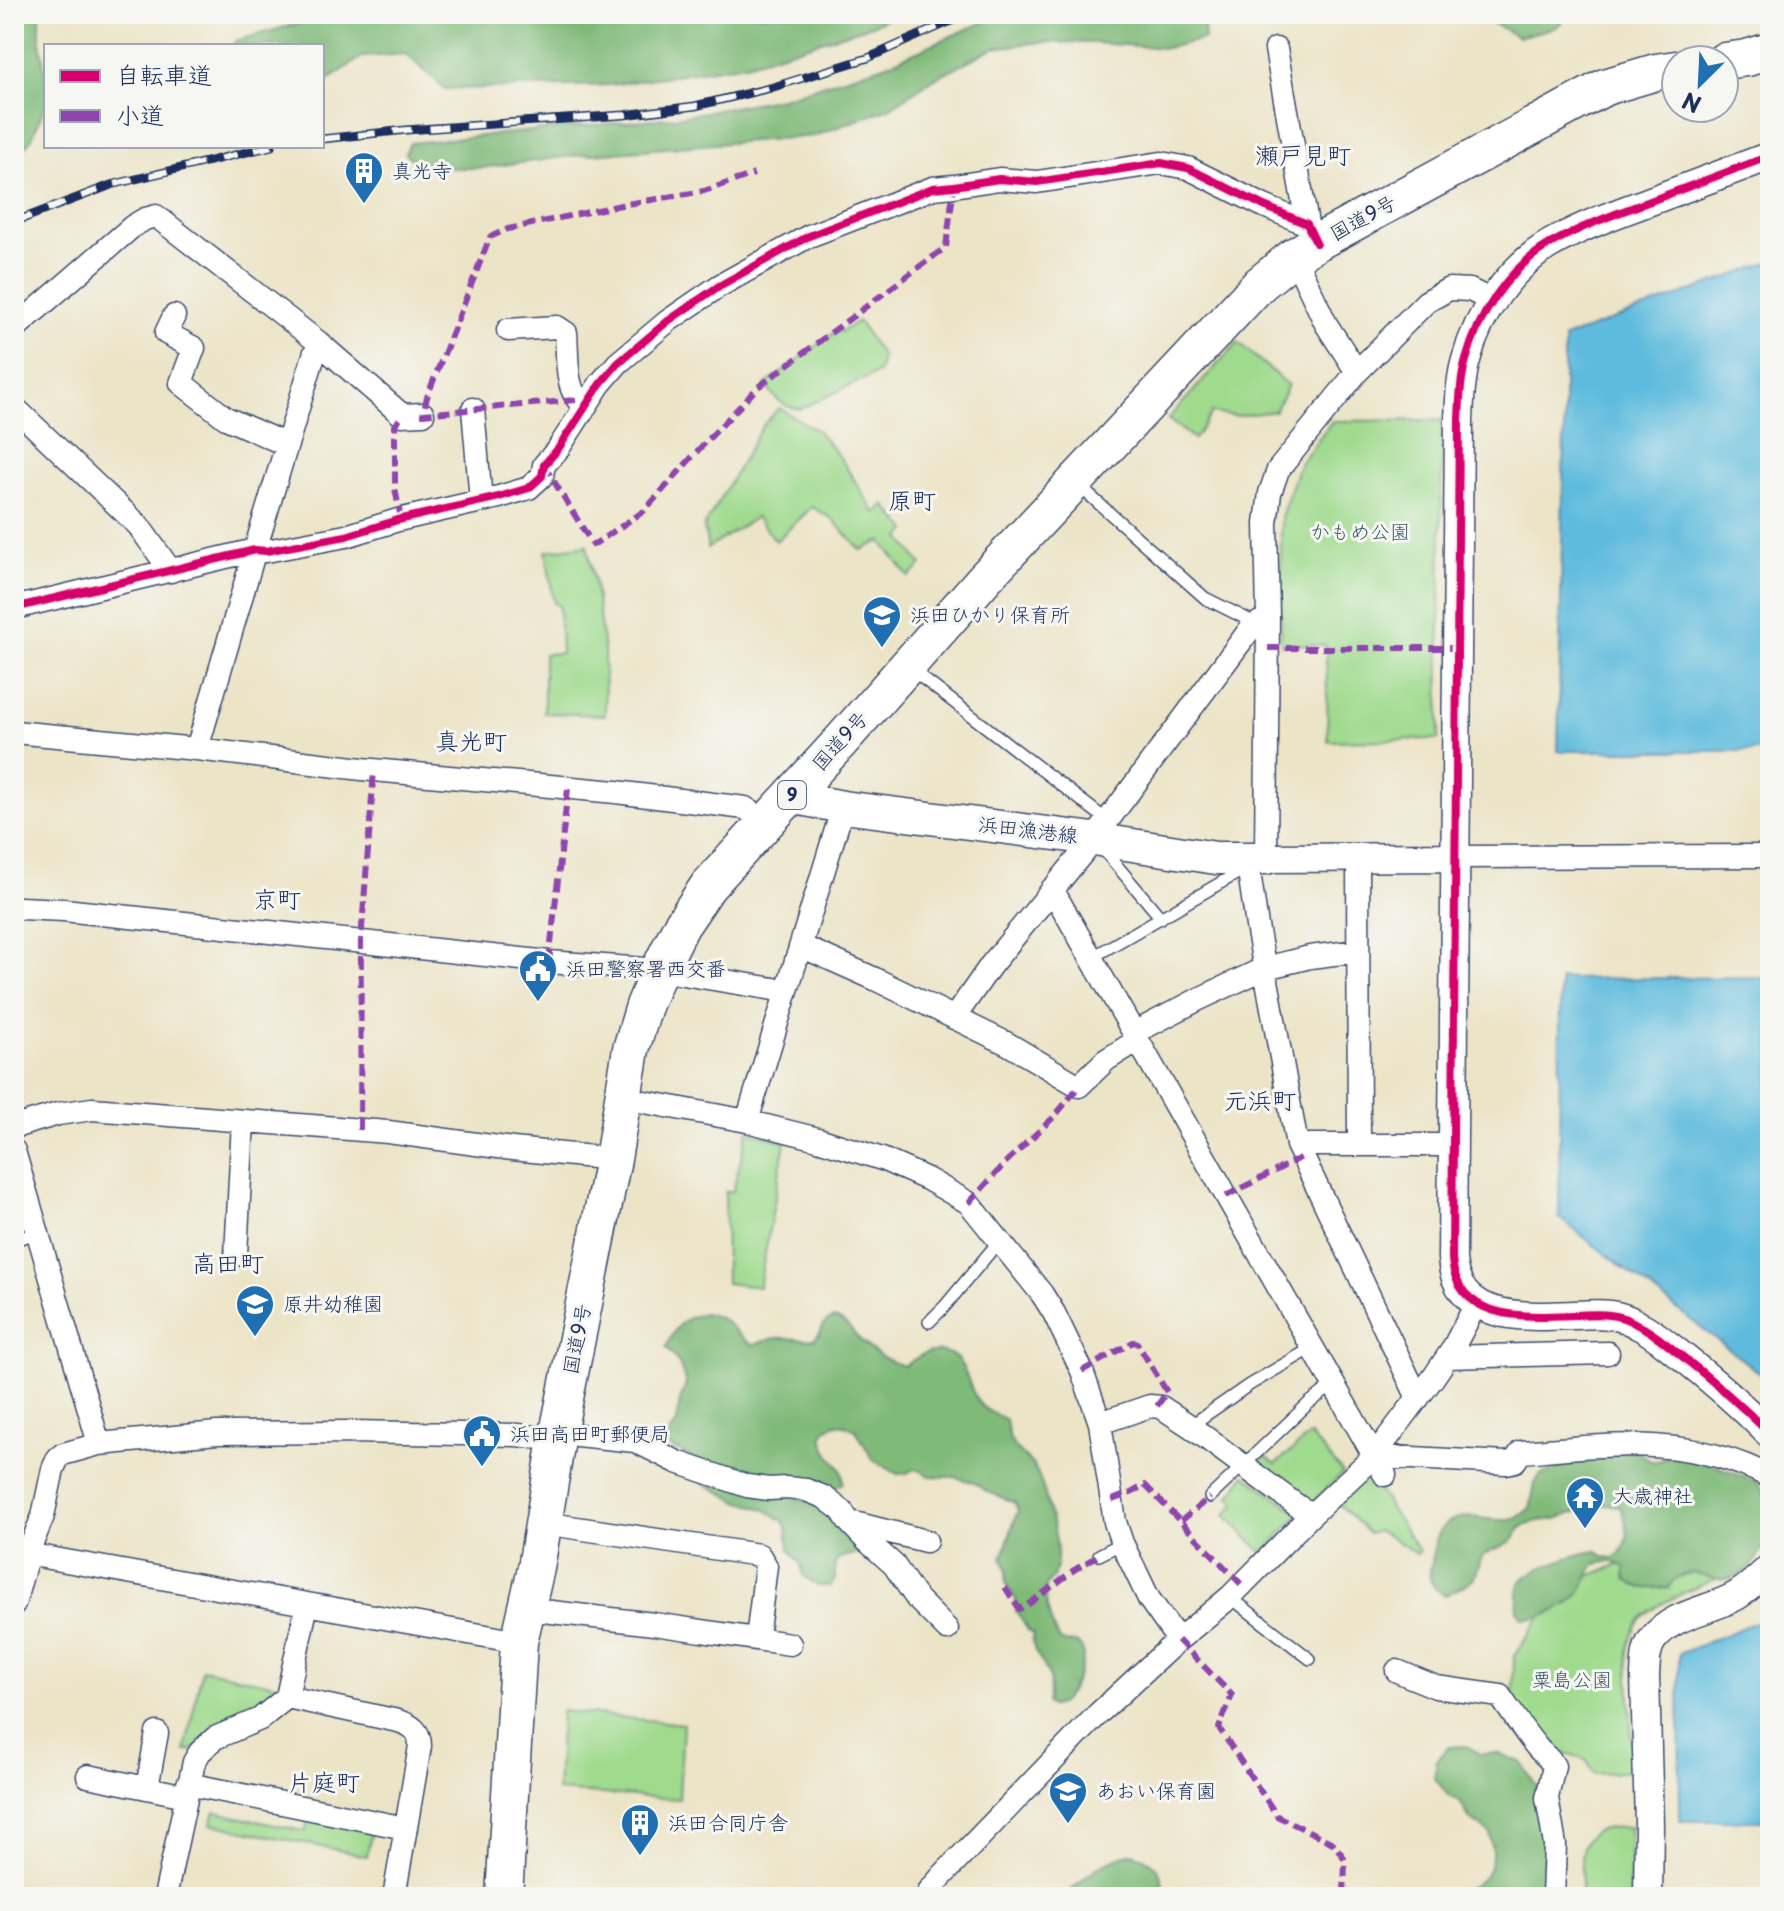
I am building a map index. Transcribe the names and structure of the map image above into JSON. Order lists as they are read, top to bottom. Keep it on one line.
{"streets":{"highway":["国道9号","9"],"main road":["浜田漁港線"]},"crossings":[["国道9号","浜田漁港線"]],"districts":["瀬戸見町","原町","真光町","京町","元浜町","高田町","片庭町"],"parks":["かもめ公園","粟島公園"],"places":{"building":["真光寺","浜田合同庁舎"],"school or university":["浜田ひかり保育所","原井幼稚園","あおい保育園"],"public building":["浜田警察署西交番","浜田高田町郵便局"],"temple":["大歳神社"]},"legend":["自転車道","小道"],"north":"bottom left"}
